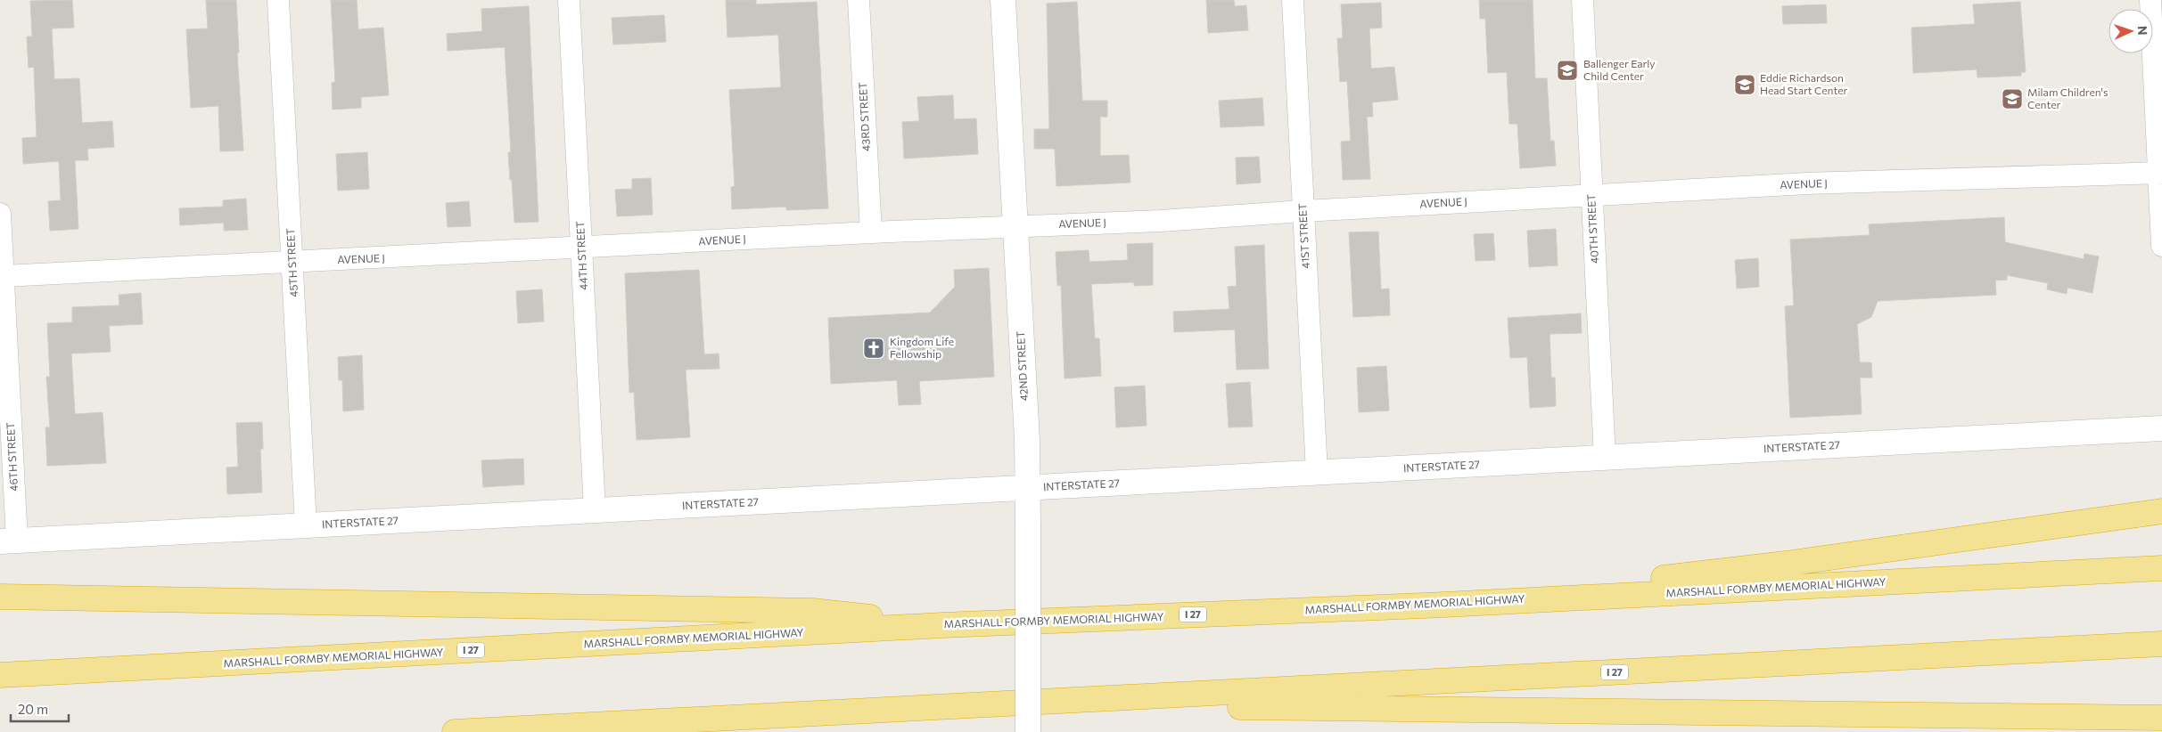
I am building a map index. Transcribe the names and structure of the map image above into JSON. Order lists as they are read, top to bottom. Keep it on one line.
{"streets":{"highway":["MARSHALL FORMBY MEMORIAL HIGHWAY","I 27"],"main road":["42ND STREET","INTERSTATE 27"],"street":["43RD STREET","AVENUE J","40TH STREET","41ST STREET","44TH STREET","45TH STREET","46TH STREET"]},"crossings":[["43RD STREET","AVENUE J"],["AVENUE J","40TH STREET"],["AVENUE J","41ST STREET"],["AVENUE J","44TH STREET"],["AVENUE J","45TH STREET"],["AVENUE J","42ND STREET"],["AVENUE J","46TH STREET"],["40TH STREET","INTERSTATE 27"],["41ST STREET","INTERSTATE 27"],["44TH STREET","INTERSTATE 27"],["45TH STREET","INTERSTATE 27"],["42ND STREET","INTERSTATE 27"],["INTERSTATE 27","46TH STREET"]],"places":{"school or university":["Ballenger Early Child Center","Eddie Richardson Head Start Center","Milam Children's Center"],"church":["Kingdom Life Fellowship"]},"scale_bar":"20 m","north":"right"}
